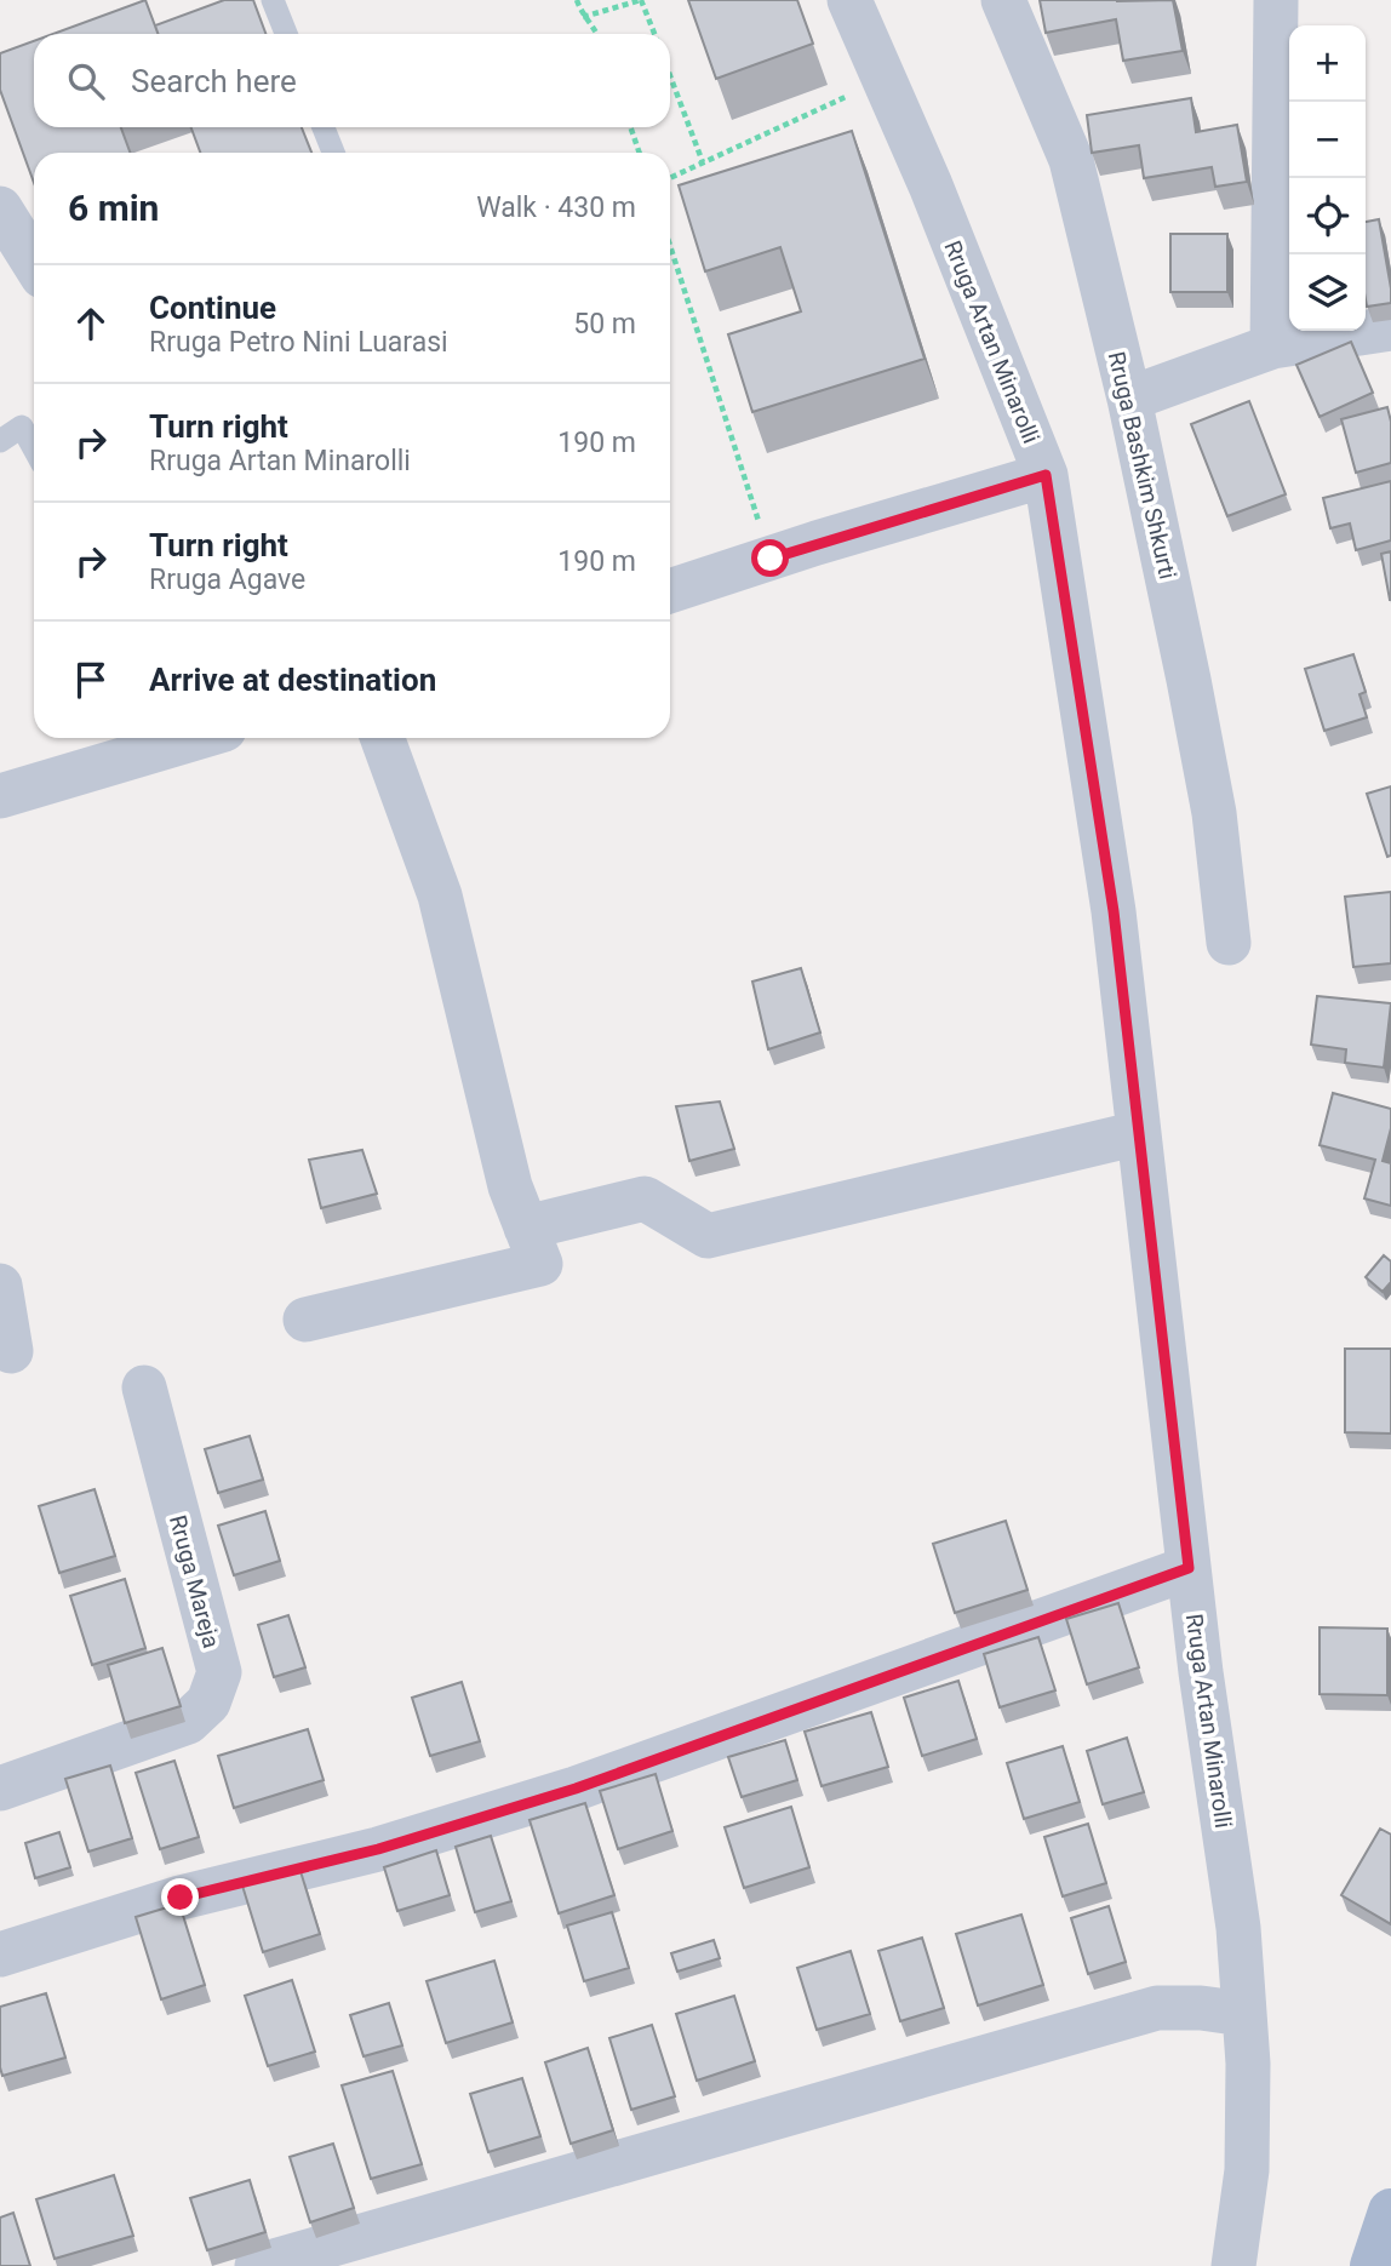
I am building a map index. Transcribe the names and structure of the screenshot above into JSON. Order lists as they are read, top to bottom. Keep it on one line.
{"streets":{"street":["Rruga Artan Minarolli","Rruga Bashkim Shkurti","Rruga Mareja"]},"page":{"map_buttons":["+","−"],"search":"Search here","heading":["6 min","Walk · 430 m"],"list":[["Continue","Rruga Petro Nini Luarasi","50 m"],["Turn right","Rruga Artan Minarolli","190 m"],["Turn right","Rruga Agave","190 m"],"Arrive at destination"]}}
